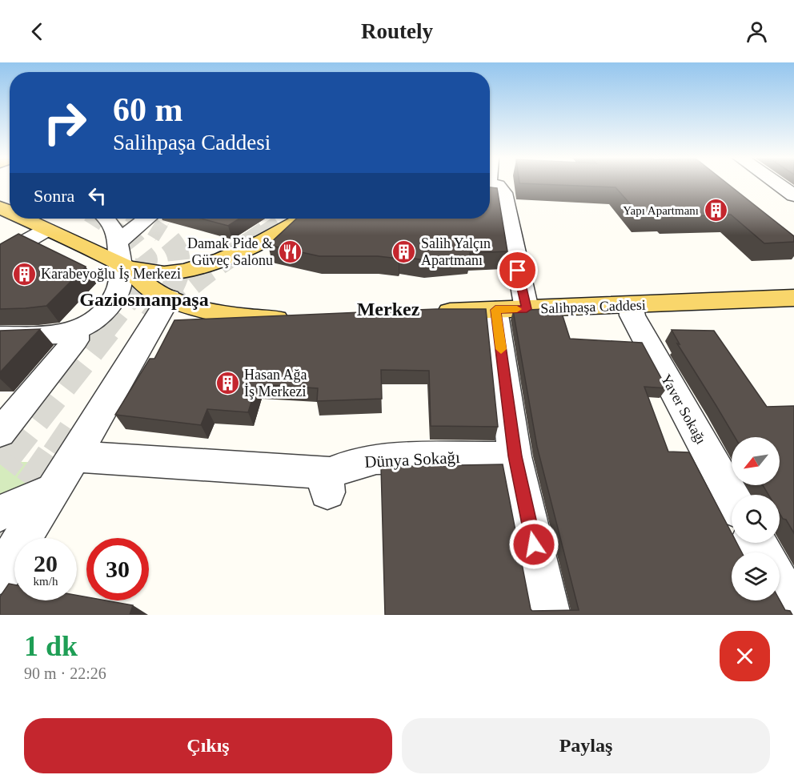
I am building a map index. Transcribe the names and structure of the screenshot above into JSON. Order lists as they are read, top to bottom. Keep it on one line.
{"streets":{"main road":["Salihpaşa Caddesi"],"street":["Yaver Sokağı","Dünya Sokağı"]},"crossings":[["Salihpaşa Caddesi","Yaver Sokağı"]],"districts":["Gaziosmanpaşa","Merkez"],"places":{"building":["Yapı Apartmanı","Salih Yalçın Apartmanı","Karabeyoğlu İş Merkezi","Hasan Ağa İş Merkezi"],"restaurant":["Damak Pide & Güveç Salonu"]},"north":"bottom left","page":{"header":"Routely","turn":["60 m","Salihpaşa Caddesi"],"then":"Sonra","speed":"20 km/h","limit":"30","heading":["1 dk","90 m · 22:26"],"buttons":["Çıkış","Paylaş"]}}
